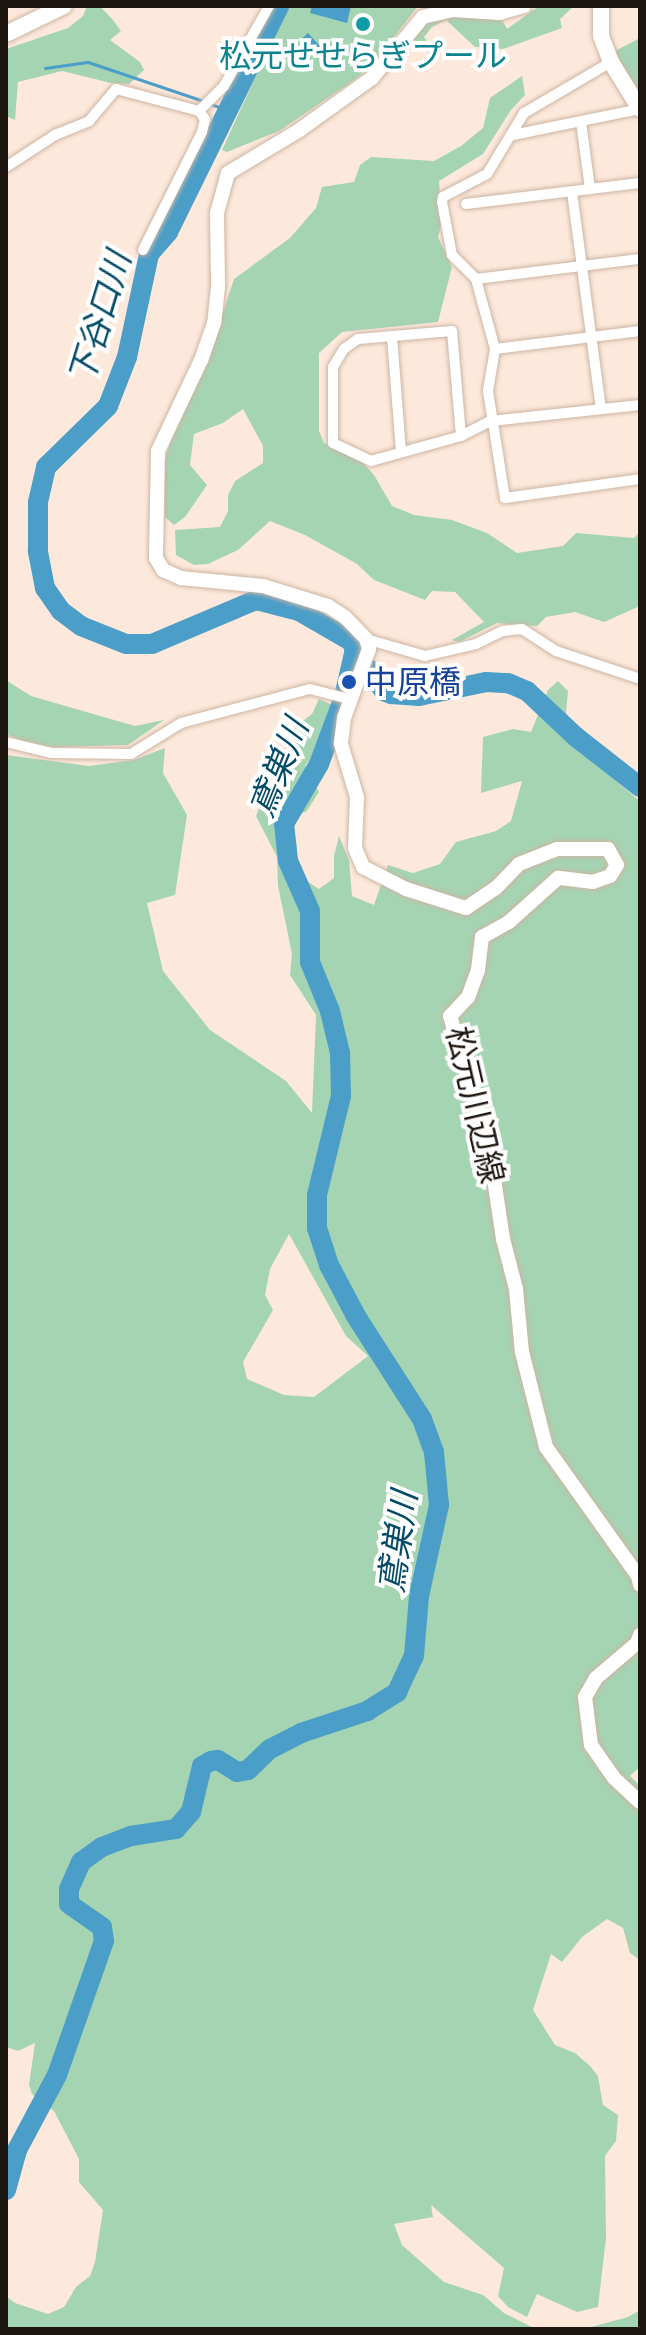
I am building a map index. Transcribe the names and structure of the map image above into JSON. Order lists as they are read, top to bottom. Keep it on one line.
{"streets":{"main road":["松元川辺線"]},"water":["下谷口川","鳶巣川"],"places":["松元せせらぎプール","中原橋"]}
